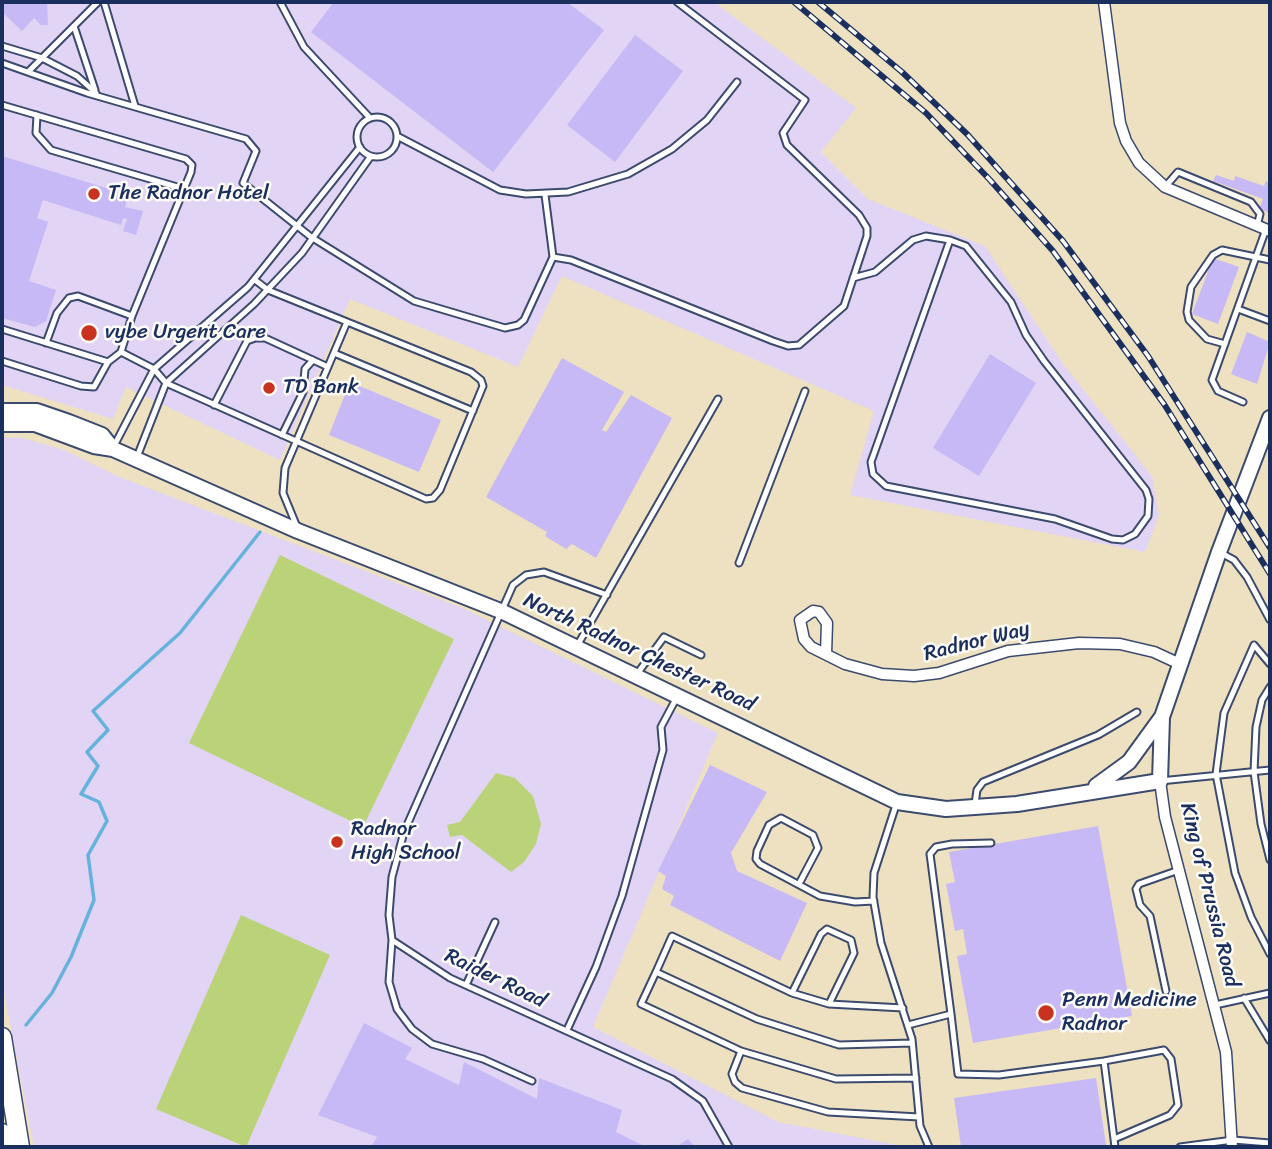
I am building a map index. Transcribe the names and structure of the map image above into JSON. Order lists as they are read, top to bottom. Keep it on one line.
{"streets":{"main road":["North Radnor Chester Road","King of Prussia Road"],"street":["Radnor Way"],"lane":["Raider Road"]},"crossings":[["Radnor Way","King of Prussia Road"],["North Radnor Chester Road","King of Prussia Road"]],"places":["The Radnor Hotel","vybe Urgent Care","TD Bank","Radnor High School","Penn Medicine Radnor"]}
